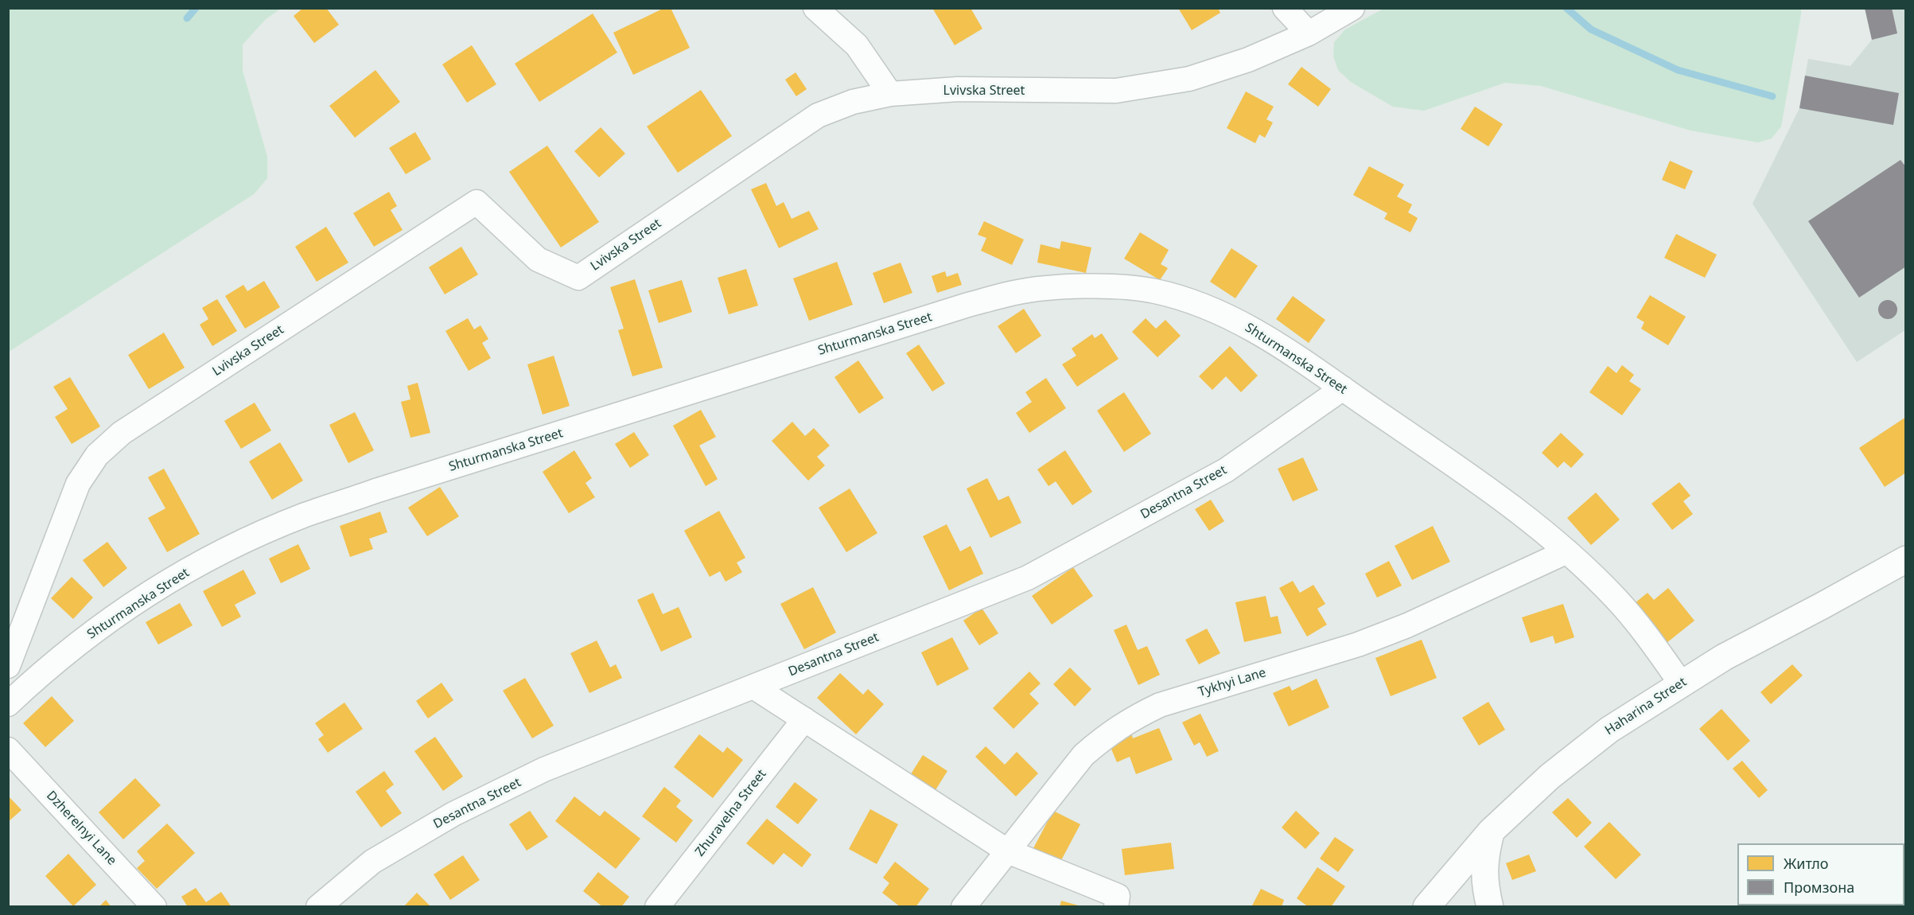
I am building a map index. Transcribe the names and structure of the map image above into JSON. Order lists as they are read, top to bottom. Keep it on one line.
{"streets":{"street":["Lvivska Street","Shturmanska Street","Desantna Street","Tykhyi Lane","Haharina Street","Zhuravelna Street","Dzherelnyi Lane"]},"crossings":[["Shturmanska Street","Desantna Street"],["Shturmanska Street","Tykhyi Lane"],["Shturmanska Street","Haharina Street"]],"legend":["Житло","Промзона"]}
